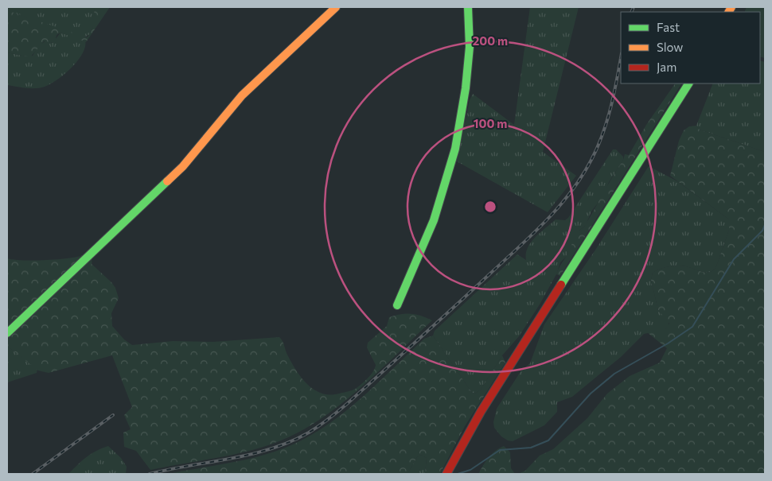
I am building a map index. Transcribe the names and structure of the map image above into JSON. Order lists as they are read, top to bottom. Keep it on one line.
{"legend":["Fast","Slow","Jam"],"rings":["200 m","100 m"]}
